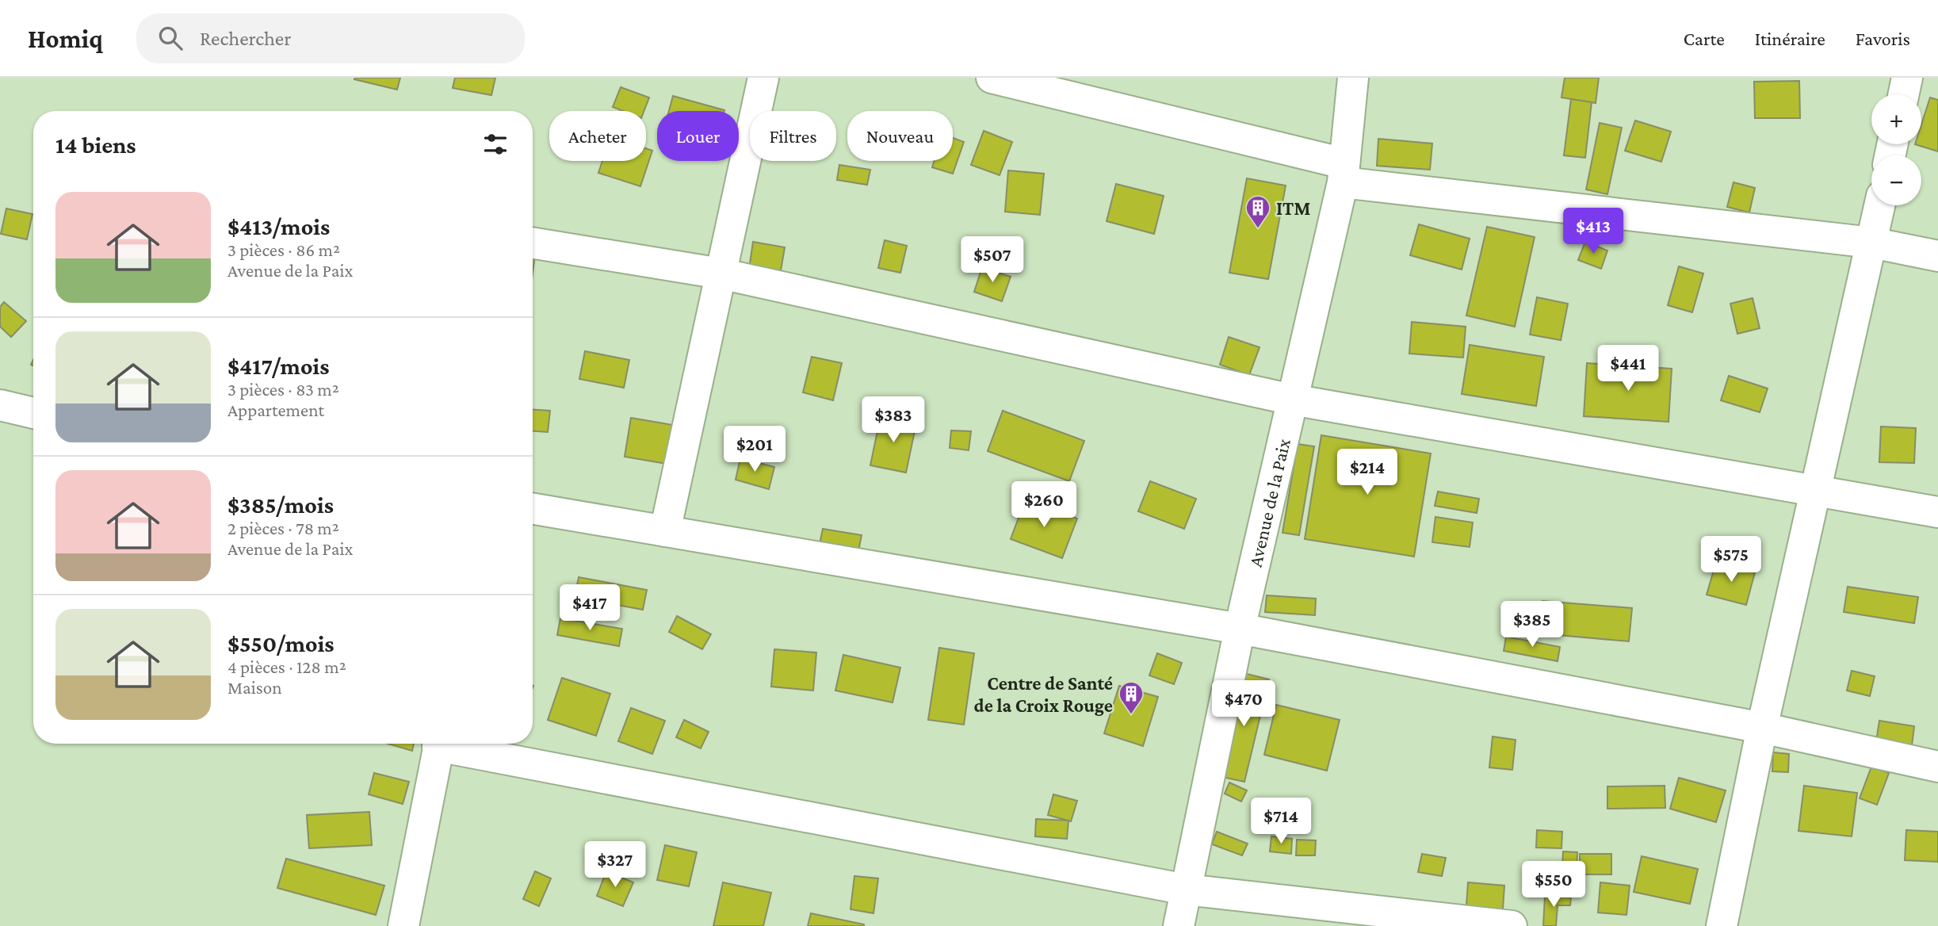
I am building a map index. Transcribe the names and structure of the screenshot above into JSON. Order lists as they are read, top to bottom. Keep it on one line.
{"streets":{"street":["Avenue de la Paix"]},"places":{"building":["ITM","Centre de Santé de la Croix Rouge"]},"page":{"header":"Homiq","search":"Rechercher","nav":["Carte","Itinéraire","Favoris"],"map_buttons":["+","−"],"chip":["Acheter","Louer","Filtres","Nouveau"],"heading":"14 biens","list":[{"name":"$413/mois","note":"3 pièces · 86 m² · Avenue de la Paix"},{"name":"$417/mois","note":"3 pièces · 83 m² · Appartement"},{"name":"$385/mois","note":"2 pièces · 78 m² · Avenue de la Paix"},{"name":"$550/mois","note":"4 pièces · 128 m² · Maison"}],"price":["$413","$507","$441","$383","$201","$214","$260","$575","$417","$385","$470","$714","$327","$550"]}}
